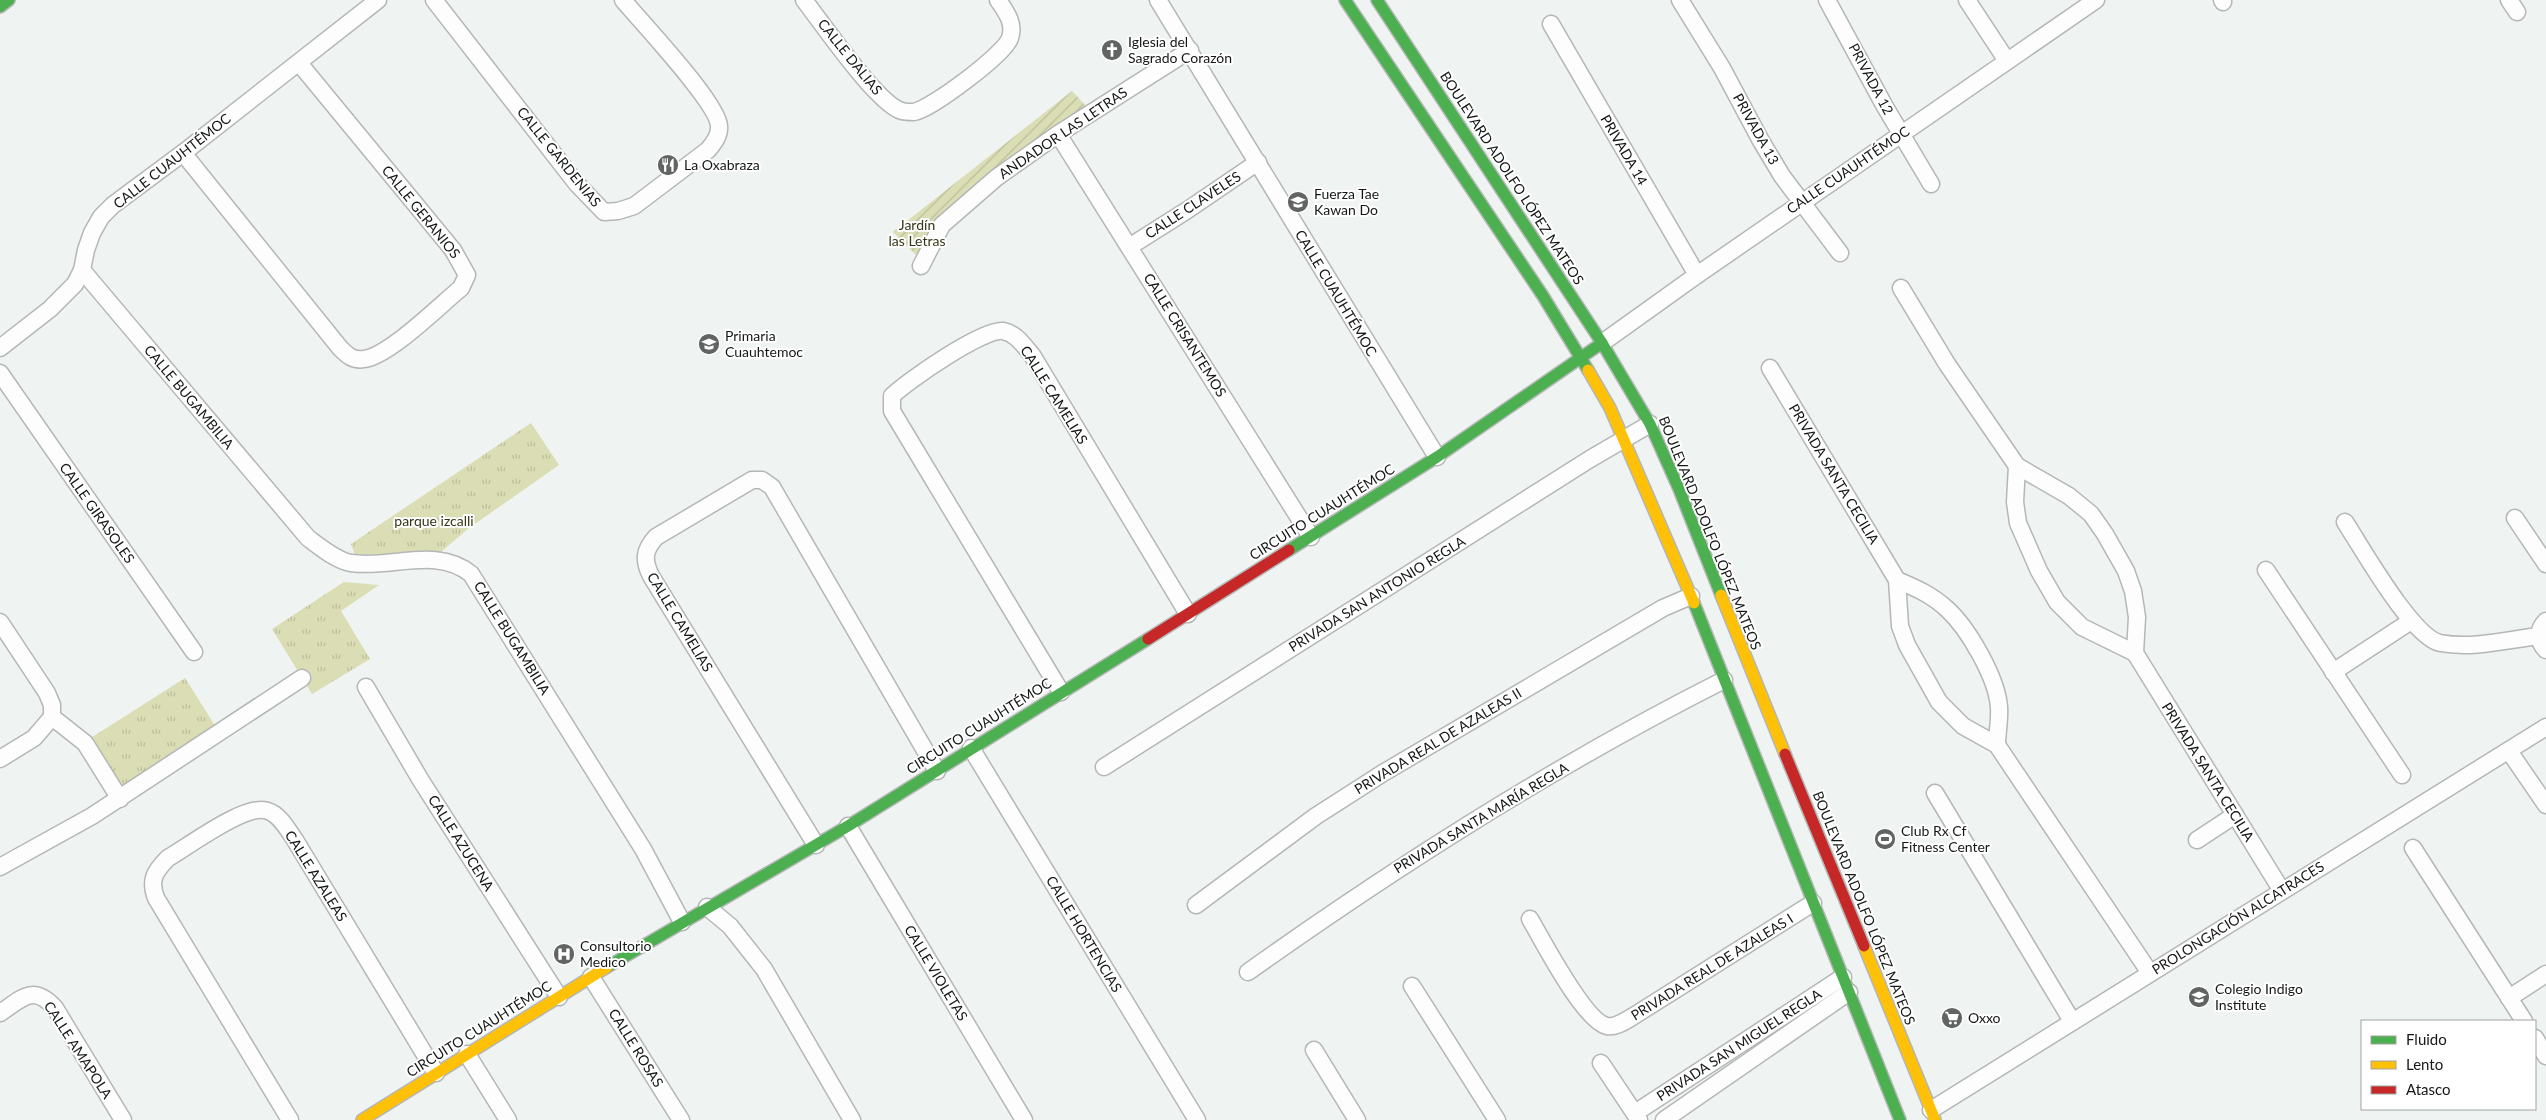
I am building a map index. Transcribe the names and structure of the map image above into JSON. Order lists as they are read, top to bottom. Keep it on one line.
{"streets":{"street":["CALLE DALIAS","PRIVADA 12","PRIVADA 13","ANDADOR LAS LETRAS","PRIVADA 14","CALLE GARDENIAS","CALLE CUAUHTÉMOC","BOULEVARD ADOLFO LÓPEZ MATEOS","CALLE CLAVELES","CALLE GERANIOS","CALLE CRISANTEMOS","CALLE CAMELIAS","CALLE BUGAMBILIA","PRIVADA SANTA CECILIA","CIRCUITO CUAUHTÉMOC","CALLE GIRASOLES","PRIVADA SAN ANTONIO REGLA","PRIVADA REAL DE AZALEAS II","PRIVADA SANTA MARÍA REGLA","CALLE AZUCENA","CALLE AZALEAS","PROLONGACIÓN ALCATRACES","CALLE HORTENCIAS","PRIVADA REAL DE AZALEAS I","CALLE VIOLETAS","PRIVADA SAN MIGUEL REGLA","CALLE ROSAS","CALLE AMAPOLA"]},"crossings":[["PRIVADA 12","CALLE CUAUHTÉMOC"],["PRIVADA 13","CALLE CUAUHTÉMOC"],["ANDADOR LAS LETRAS","CALLE CUAUHTÉMOC"],["ANDADOR LAS LETRAS","CALLE CRISANTEMOS"],["PRIVADA 14","CALLE CUAUHTÉMOC"],["CALLE CUAUHTÉMOC","BOULEVARD ADOLFO LÓPEZ MATEOS"],["CALLE CUAUHTÉMOC","CALLE CLAVELES"],["CALLE CUAUHTÉMOC","CALLE GERANIOS"],["CALLE CUAUHTÉMOC","CALLE BUGAMBILIA"],["CALLE CUAUHTÉMOC","CIRCUITO CUAUHTÉMOC"],["BOULEVARD ADOLFO LÓPEZ MATEOS","CIRCUITO CUAUHTÉMOC"],["BOULEVARD ADOLFO LÓPEZ MATEOS","PRIVADA SAN ANTONIO REGLA"],["BOULEVARD ADOLFO LÓPEZ MATEOS","PROLONGACIÓN ALCATRACES"],["CALLE CLAVELES","CALLE CRISANTEMOS"],["CALLE CRISANTEMOS","CIRCUITO CUAUHTÉMOC"],["CALLE CAMELIAS","CIRCUITO CUAUHTÉMOC"],["CALLE BUGAMBILIA","CIRCUITO CUAUHTÉMOC"],["PRIVADA SANTA CECILIA","PROLONGACIÓN ALCATRACES"],["CIRCUITO CUAUHTÉMOC","CALLE AZUCENA"],["CIRCUITO CUAUHTÉMOC","CALLE AZALEAS"],["CIRCUITO CUAUHTÉMOC","CALLE HORTENCIAS"],["CIRCUITO CUAUHTÉMOC","CALLE VIOLETAS"],["CIRCUITO CUAUHTÉMOC","CALLE ROSAS"]],"parks":["Jardín las Letras","parque izcalli"],"places":{"church":["Iglesia del Sagrado Corazón"],"restaurant":["La Oxabraza"],"school or university":["Fuerza Tae Kawan Do","Primaria Cuauhtemoc","Colegio Indigo Institute"],"sports":["Club Rx Cf Fitness Center"],"hospital":["Consultorio Medico"],"supermarket":["Oxxo"]},"legend":["Fluido","Lento","Atasco"]}
